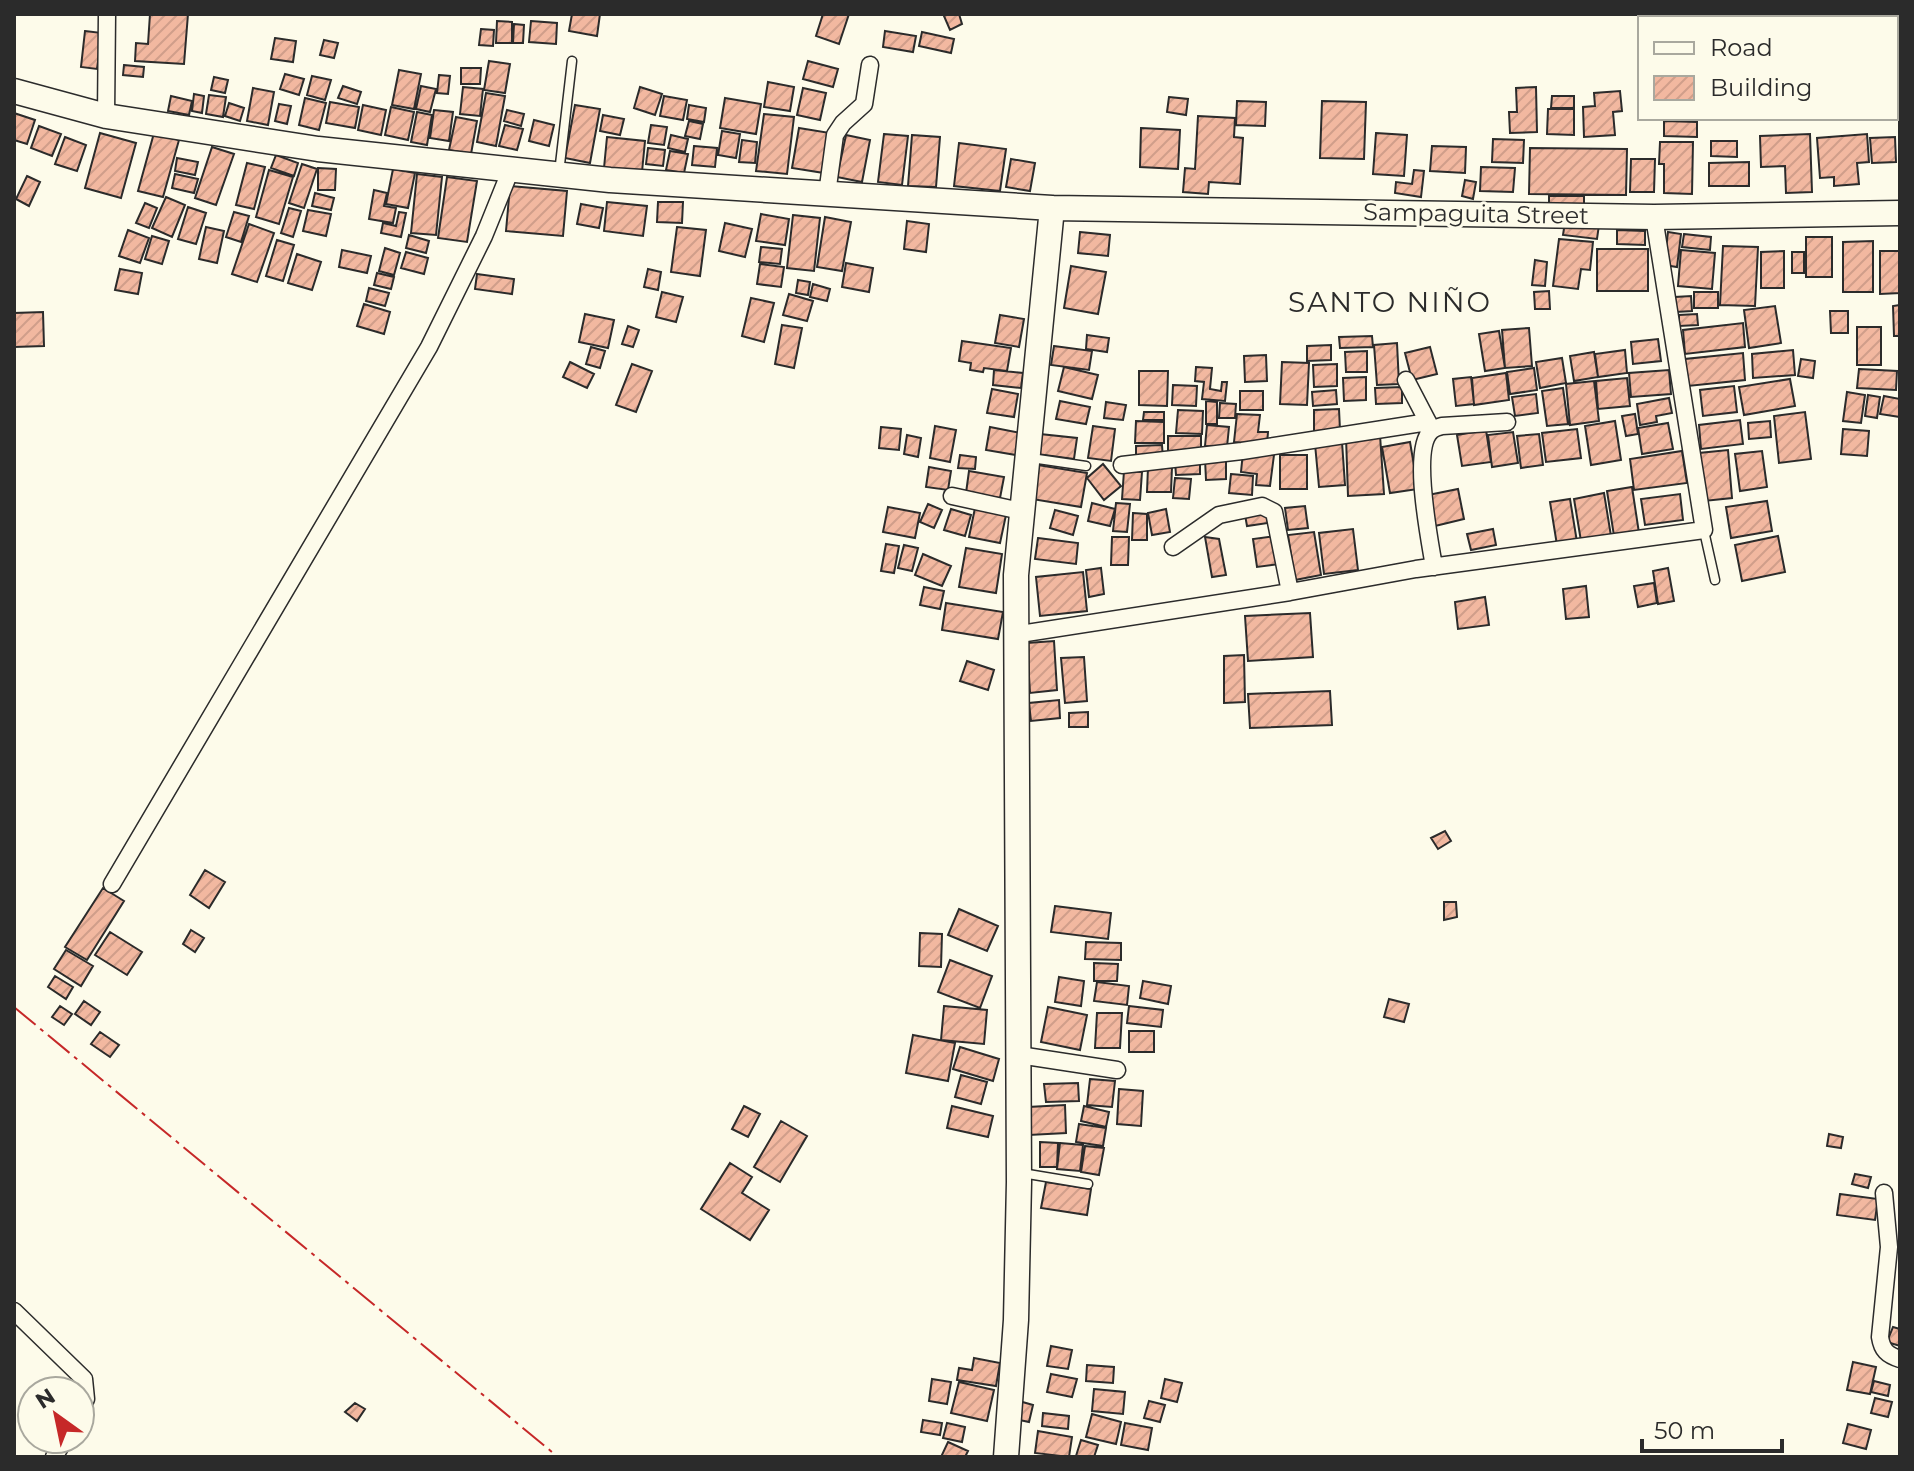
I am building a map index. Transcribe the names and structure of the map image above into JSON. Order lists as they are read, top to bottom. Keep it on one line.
{"streets":{"street":["Sampaguita Street"]},"districts":["SANTO NIÑO"],"legend":["Road","Building"],"scale_bar":"50 m","north":"top left"}
